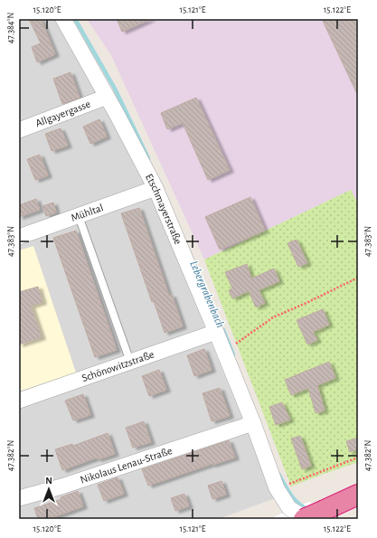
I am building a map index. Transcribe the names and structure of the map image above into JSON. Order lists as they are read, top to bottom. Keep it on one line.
{"streets":{"street":["Allgayergasse","Etschmayerstraße","Mühltal","Schönowitzstraße","Nikolaus Lenau-Straße"]},"crossings":[["Allgayergasse","Etschmayerstraße"],["Etschmayerstraße","Mühltal"],["Etschmayerstraße","Schönowitzstraße"],["Etschmayerstraße","Nikolaus Lenau-Straße"]],"water":["Lebergrabenbach"],"north":"top","coordinates":["15.120°E","15.121°E","15.122°E","47.384°N","47.383°N","47.382°N"]}
